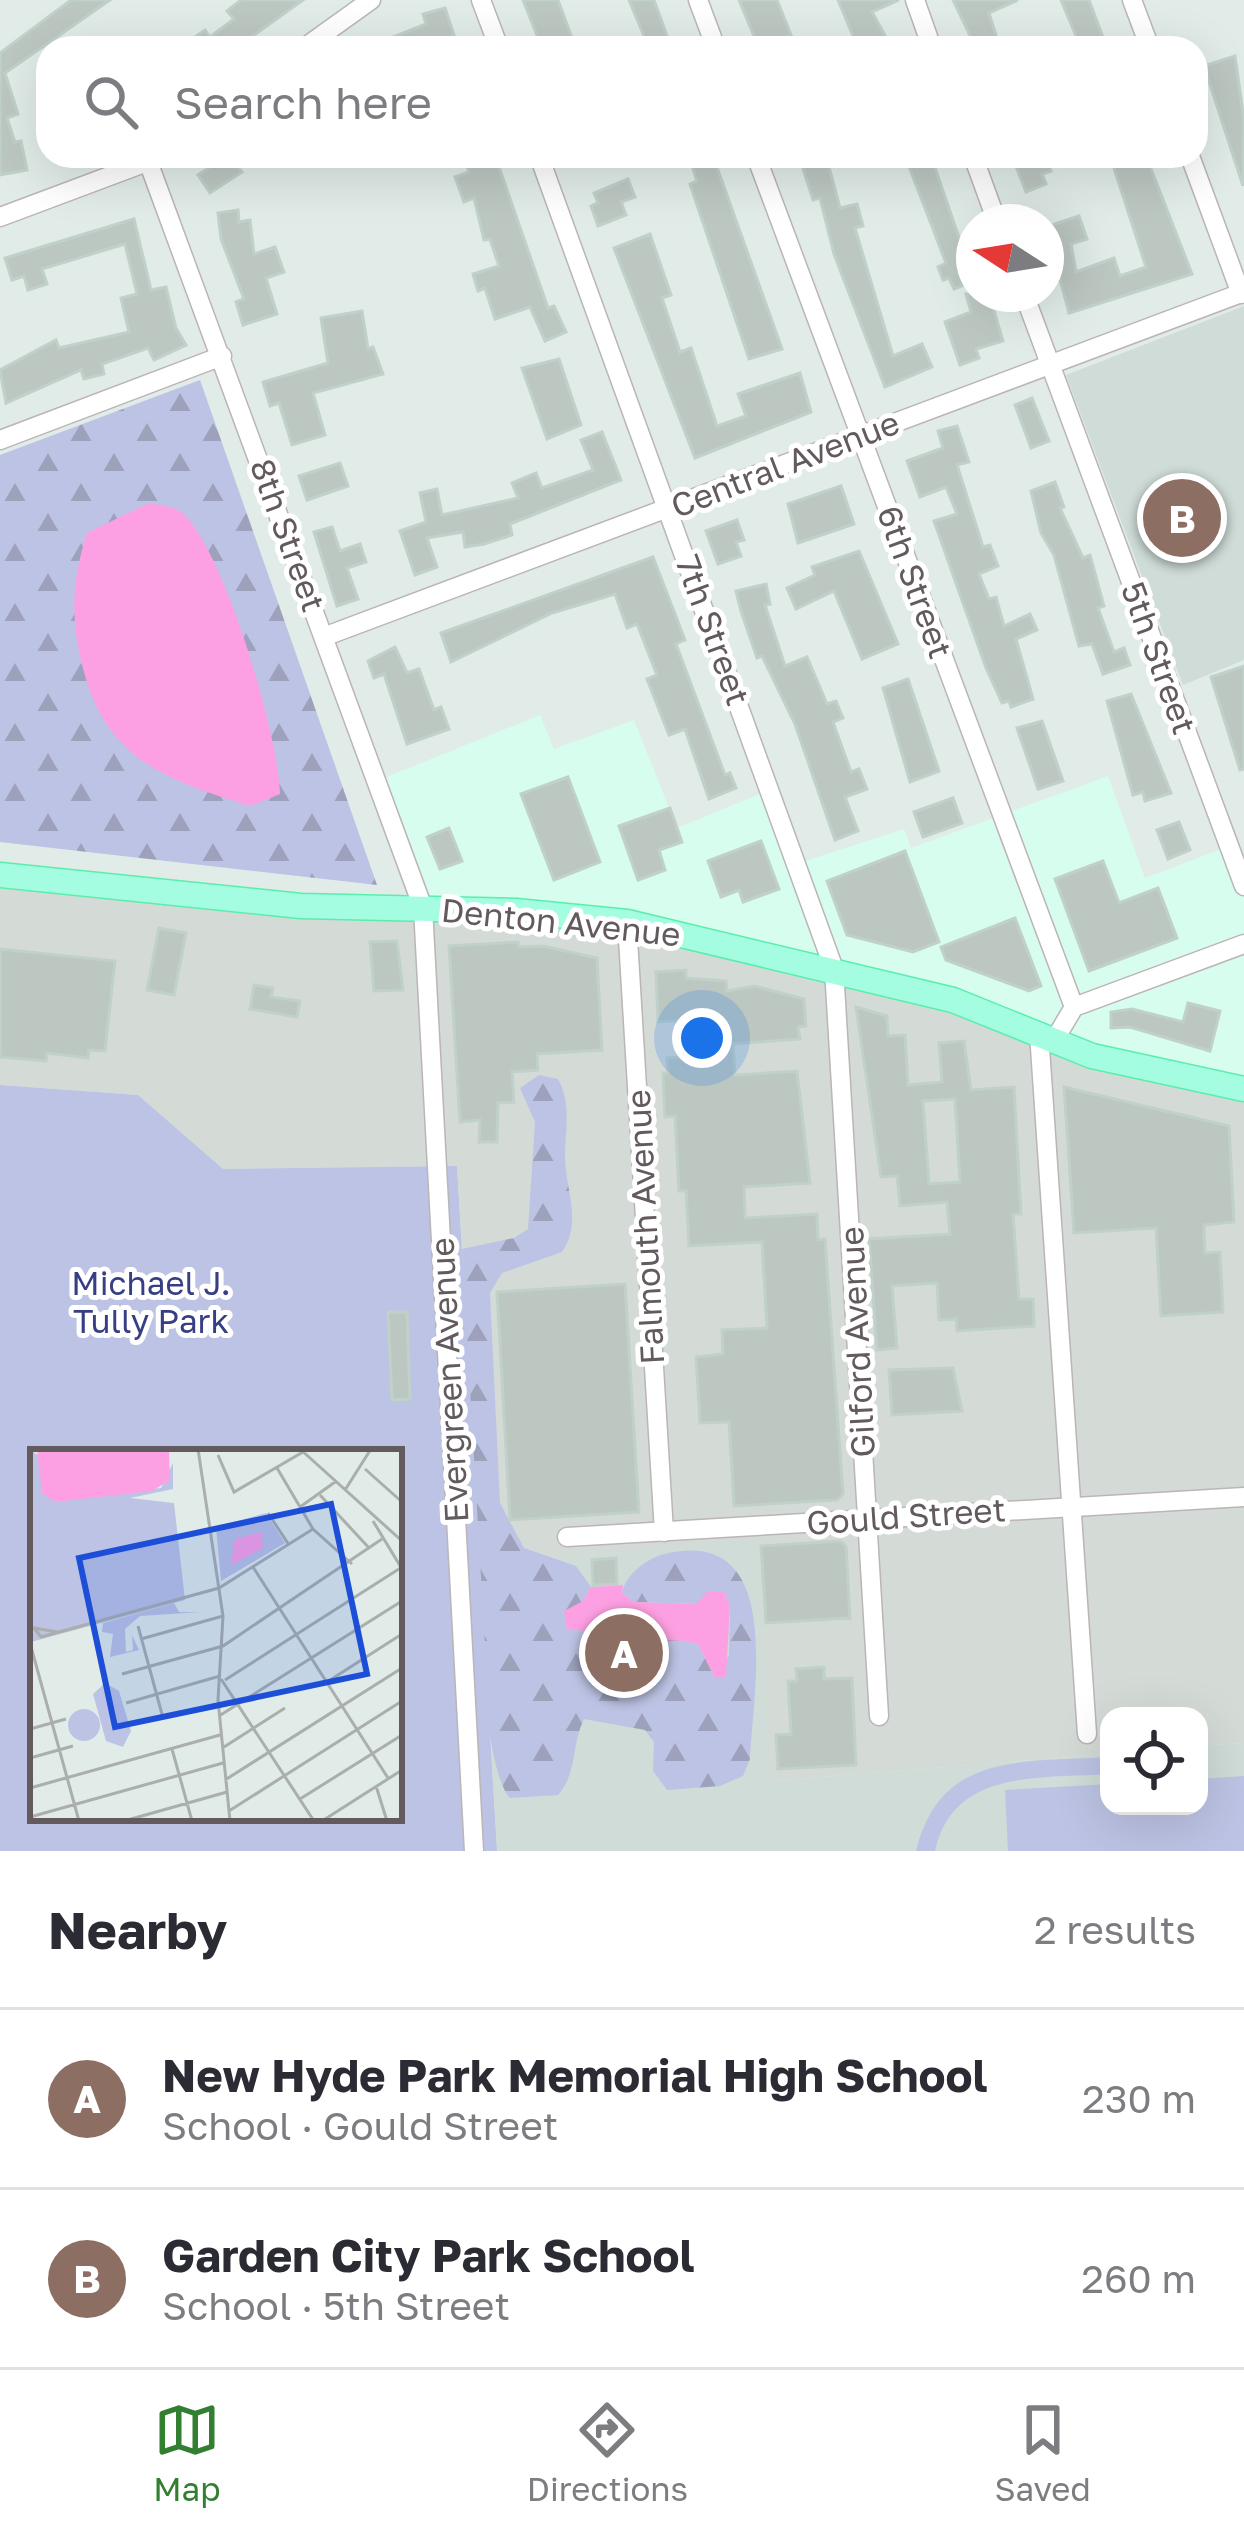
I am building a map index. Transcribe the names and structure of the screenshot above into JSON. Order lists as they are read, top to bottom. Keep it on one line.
{"streets":{"main road":["Denton Avenue"],"street":["Central Avenue","8th Street","6th Street","7th Street","5th Street","Falmouth Avenue","Gilford Avenue","Evergreen Avenue","Gould Street"]},"crossings":[["Central Avenue","8th Street"],["Central Avenue","6th Street"],["Central Avenue","7th Street"],["Central Avenue","5th Street"],["8th Street","Denton Avenue"],["8th Street","Evergreen Avenue"],["7th Street","Denton Avenue"],["7th Street","Gilford Avenue"],["Denton Avenue","Falmouth Avenue"],["Denton Avenue","Gilford Avenue"],["Denton Avenue","Evergreen Avenue"],["Falmouth Avenue","Gould Street"],["Gilford Avenue","Gould Street"]],"parks":["Michael J. Tully Park"],"north":"left","page":{"search":"Search here","pins":["B","A"],"heading":["Nearby","2 results"],"list":[{"mark":"A","name":"New Hyde Park Memorial High School","note":"School · Gould Street","value":"230 m"},{"mark":"B","name":"Garden City Park School","note":"School · 5th Street","value":"260 m"}],"nav":["Map","Directions","Saved"]}}
